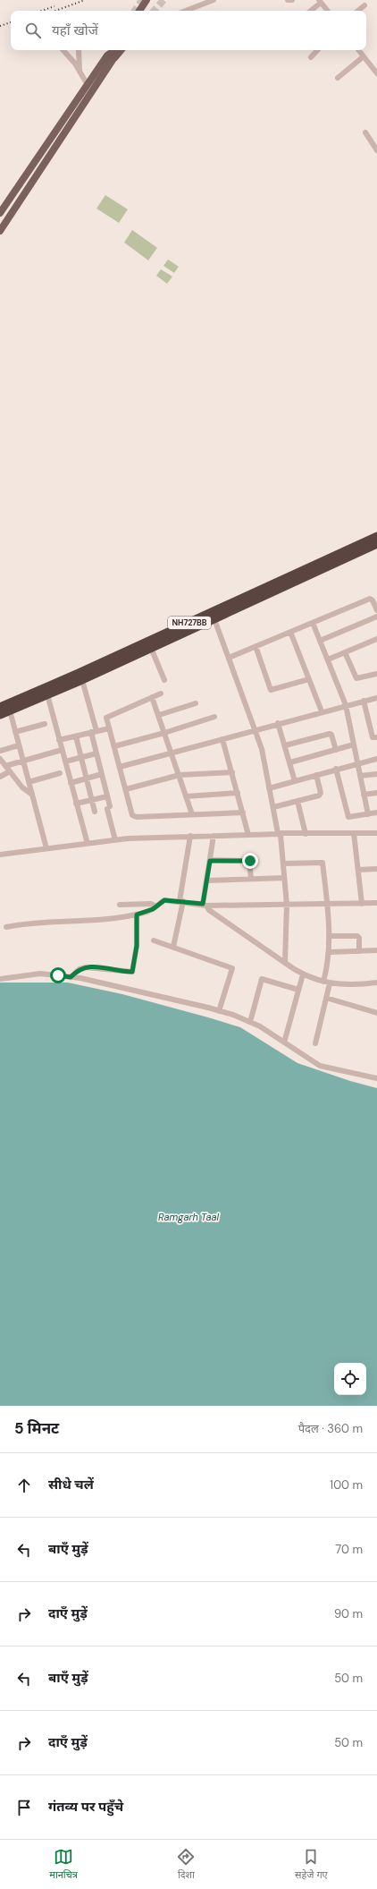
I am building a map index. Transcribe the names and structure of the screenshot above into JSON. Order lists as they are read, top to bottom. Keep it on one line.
{"streets":{"highway":["NH727BB"]},"water":["Ramgarh Taal"],"page":{"search":"यहाँ खोजें","heading":["5 मिनट","पैदल · 360 m"],"list":[["सीधे चलें","100 m"],["बाएँ मुड़ें","70 m"],["दाएँ मुड़ें","90 m"],["बाएँ मुड़ें","50 m"],["दाएँ मुड़ें","50 m"],"गंतव्य पर पहुँचे"],"nav":["मानचित्र","दिशा","सहेजे गए"]}}
